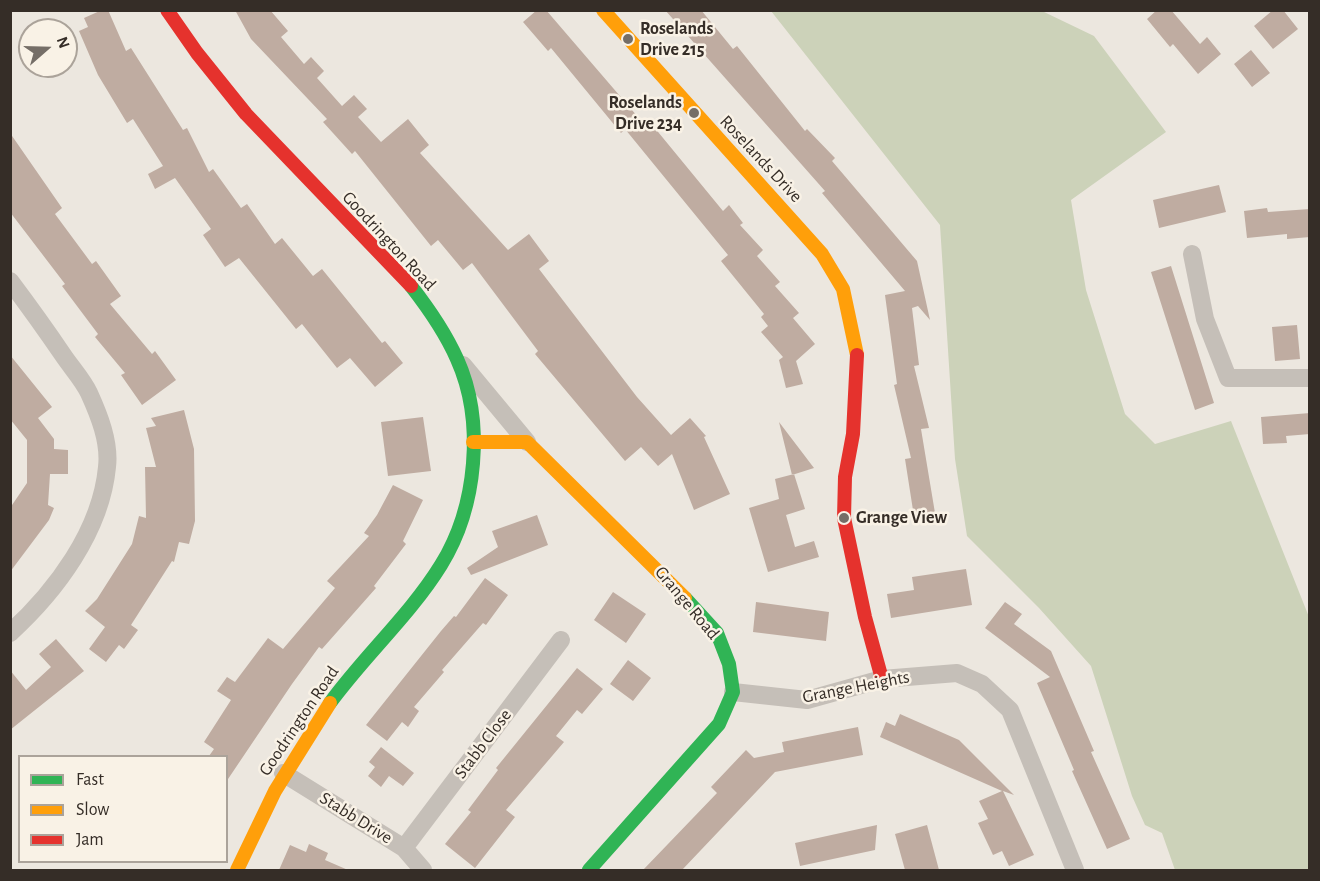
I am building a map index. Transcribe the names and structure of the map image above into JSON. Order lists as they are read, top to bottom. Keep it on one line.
{"streets":{"street":["Roselands Drive","Goodrington Road","Grange Road","Grange Heights","Stabb Close","Stabb Drive"]},"crossings":[["Roselands Drive","Grange Heights"],["Goodrington Road","Grange Road"],["Goodrington Road","Stabb Drive"],["Grange Road","Grange Heights"],["Stabb Close","Stabb Drive"]],"places":["Roselands Drive 215","Roselands Drive 234","Grange View"],"legend":["Fast","Slow","Jam"],"north":"right"}
